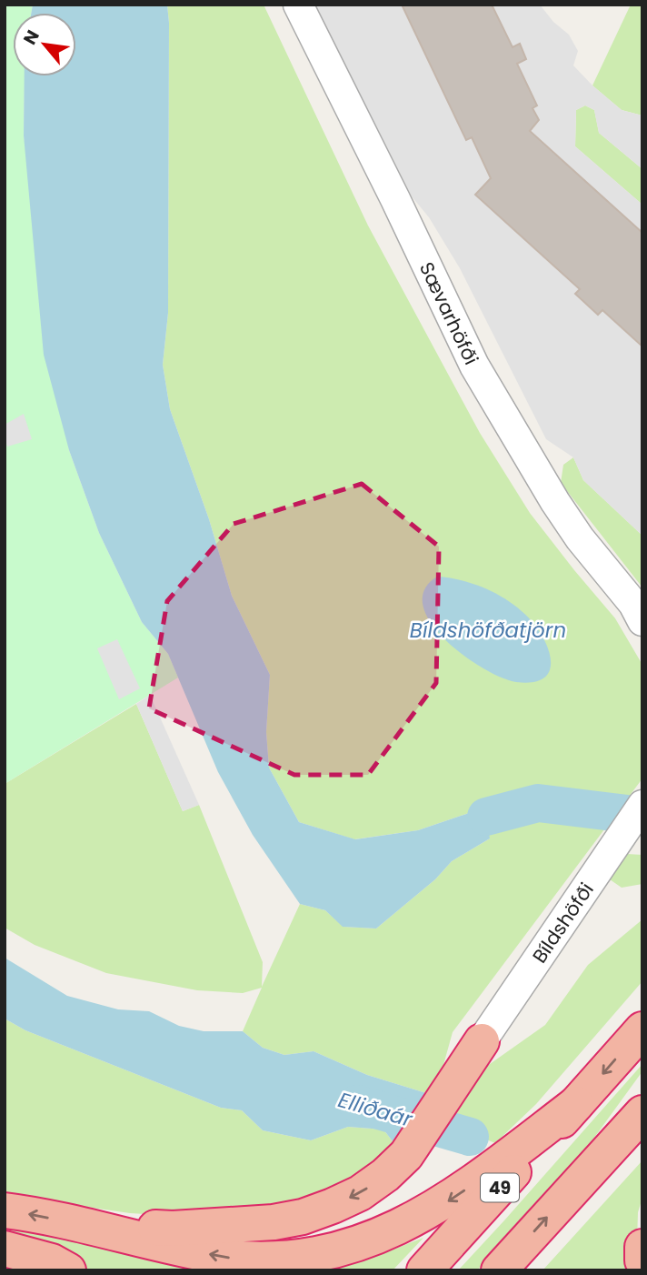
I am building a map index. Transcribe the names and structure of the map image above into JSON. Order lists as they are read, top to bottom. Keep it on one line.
{"streets":{"highway":["49"],"street":["Sævarhöfði","Bíldshöfði"]},"water":["Bíldshöfðatjörn","Elliðaár"],"north":"top left"}
